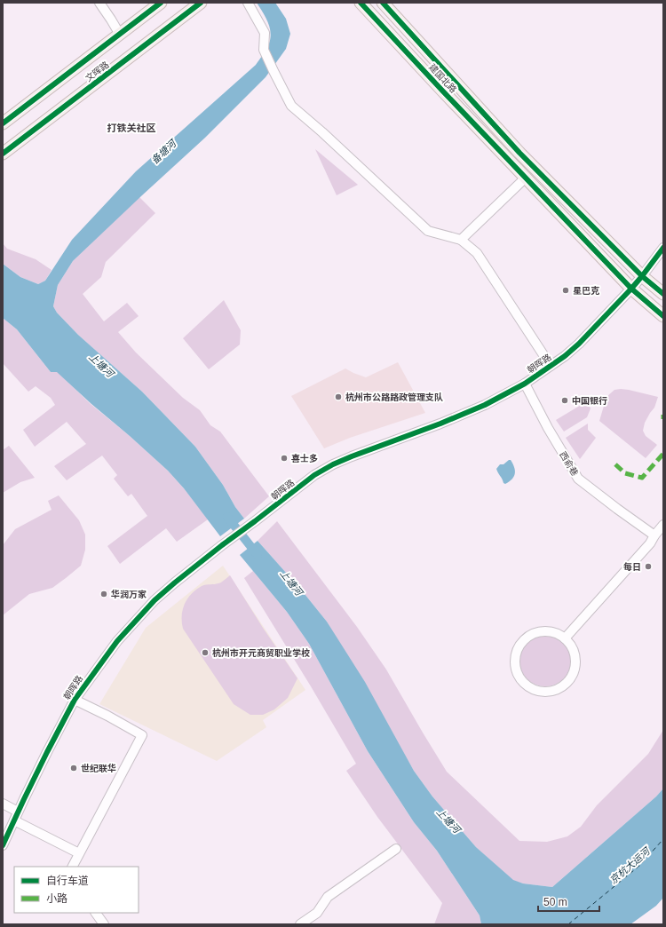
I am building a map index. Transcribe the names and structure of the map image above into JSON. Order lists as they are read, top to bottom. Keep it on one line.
{"streets":{"main road":["文晖路","建国北路"],"street":["朝晖路","西俞巷"]},"crossings":[["建国北路","朝晖路"],["朝晖路","西俞巷"]],"districts":["打铁关社区"],"water":["备塘河","上塘河","京杭大运河"],"places":["星巴克","杭州市公路路政管理支队","中国银行","喜士多","每日","华润万家","杭州市开元商贸职业学校","世纪联华"],"legend":["自行车道","小路"],"scale_bar":"50 m"}
